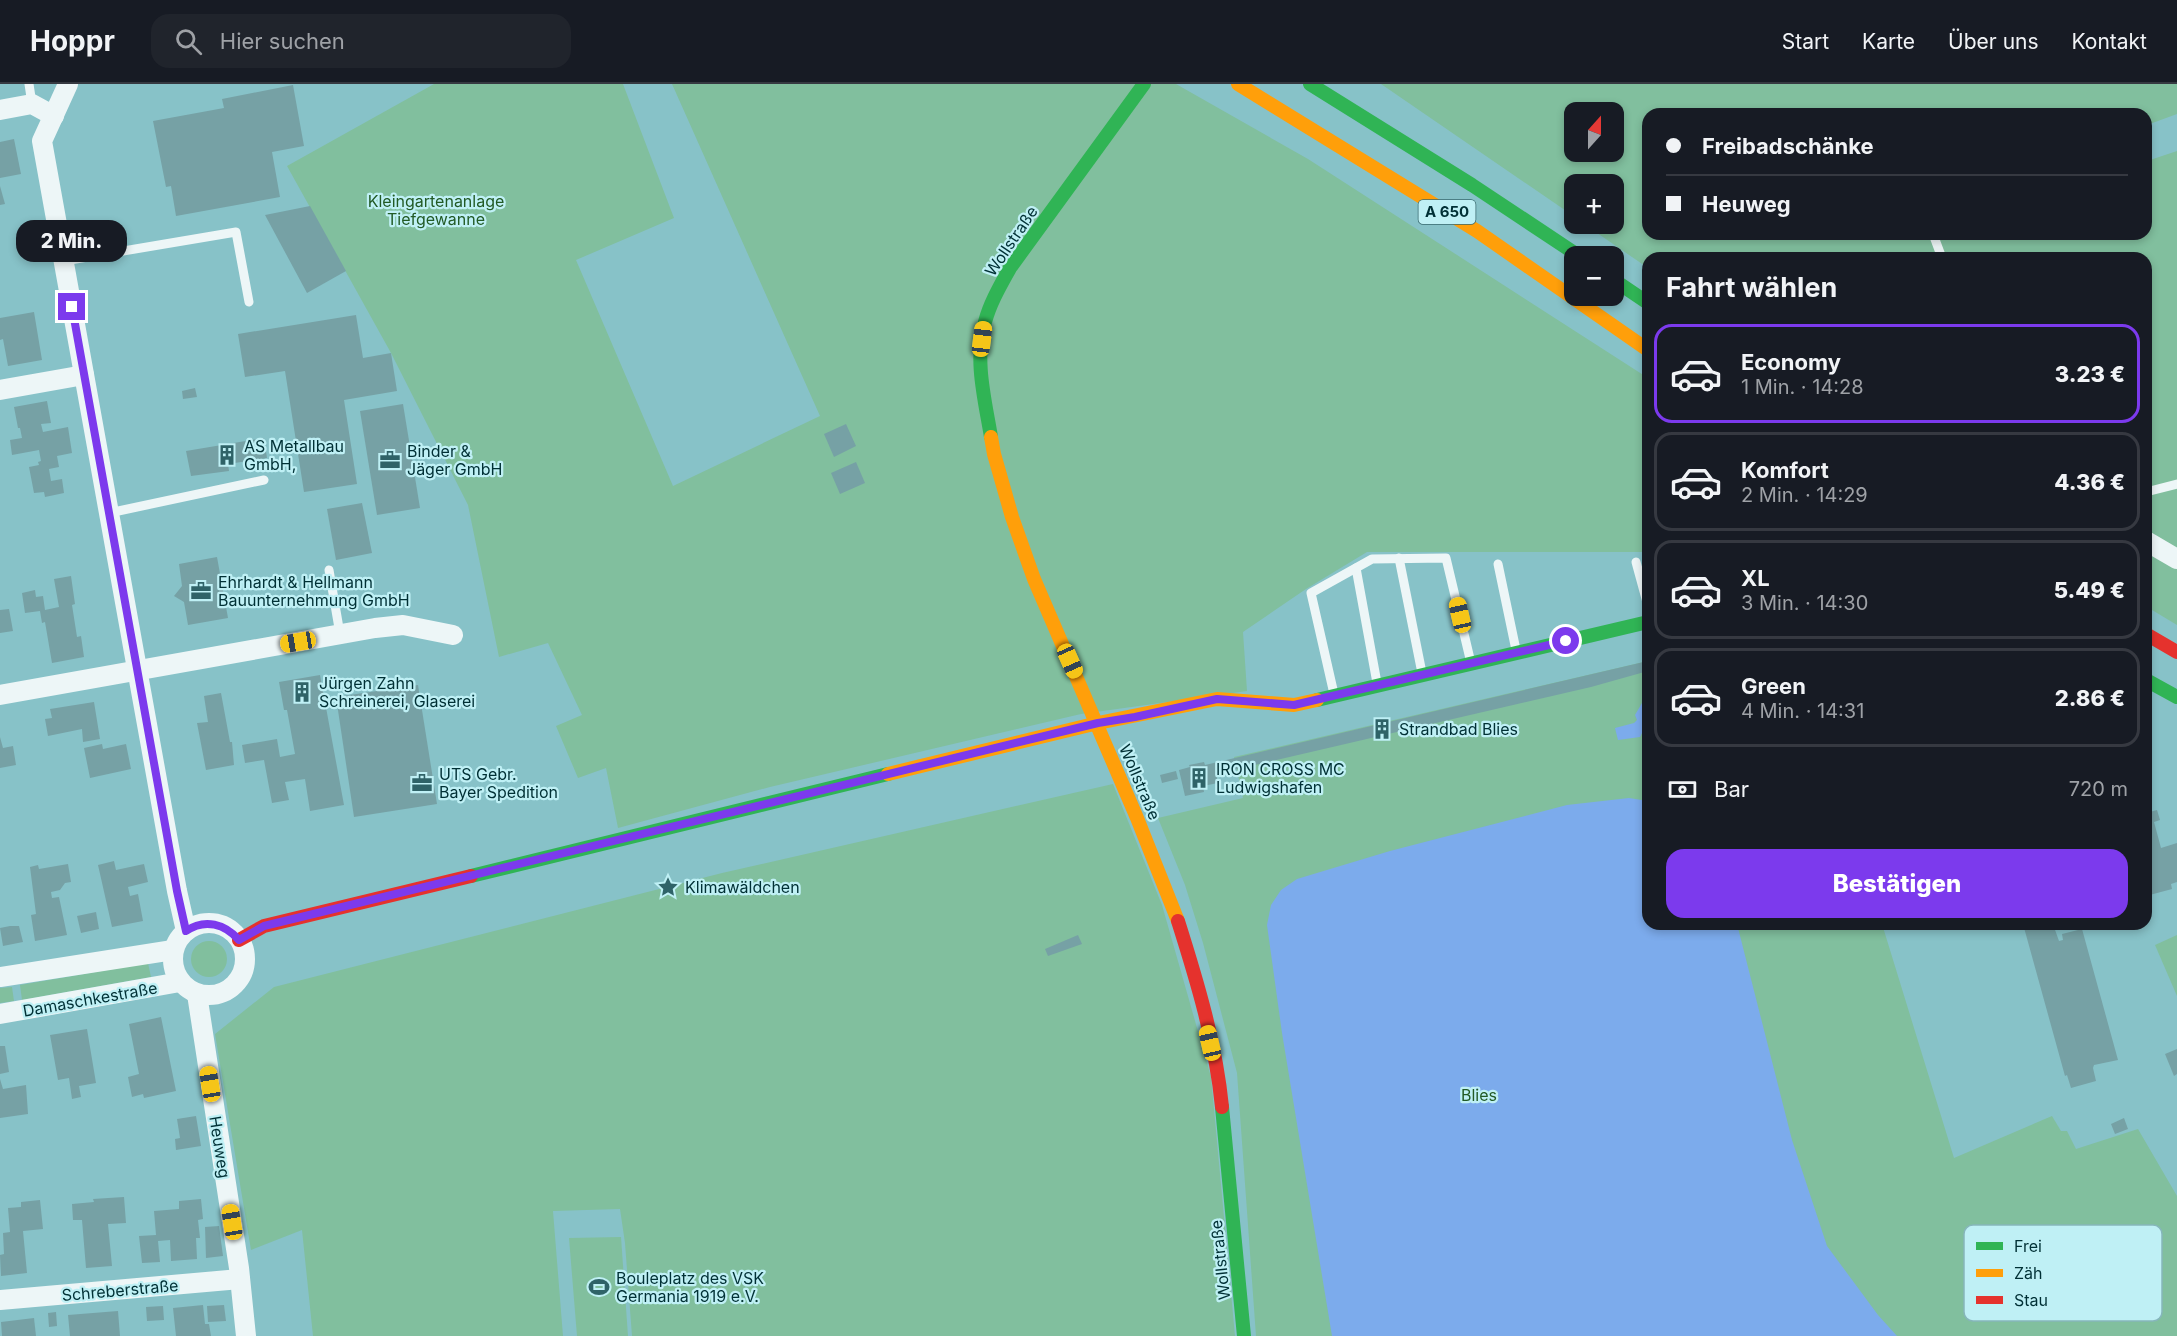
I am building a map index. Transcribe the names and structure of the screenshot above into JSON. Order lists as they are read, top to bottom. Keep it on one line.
{"streets":{"main road":["A 650","Wollstraße"],"street":["Damaschkestraße","Heuweg","Schreberstraße"]},"crossings":[["Damaschkestraße","Heuweg"],["Heuweg","Schreberstraße"]],"parks":["Kleingartenanlage Tiefgewanne","Blies"],"places":{"building":["AS Metallbau GmbH,","Jürgen Zahn Schreinerei, Glaserei","Strandbad Blies","IRON CROSS MC Ludwigshafen"],"office":["Binder & Jäger GmbH","Ehrhardt & Hellmann Bauunternehmung GmbH","UTS Gebr. Bayer Spedition"],"place":["Klimawäldchen"],"sports":["Bouleplatz des VSK Germania 1919 e.V."]},"legend":["Frei","Zäh","Stau"],"north":"top","page":{"header":"Hoppr","search":"Hier suchen","nav":["Start","Karte","Über uns","Kontakt"],"map_buttons":["+","−"],"banner":["Freibadschänke","Heuweg"],"bubble":"2 Min.","heading":"Fahrt wählen","list":[{"name":"Economy","note":"1 Min. · 14:28","value":"3.23 €"},{"name":"Komfort","note":"2 Min. · 14:29","value":"4.36 €"},{"name":"XL","note":"3 Min. · 14:30","value":"5.49 €"},{"name":"Green","note":"4 Min. · 14:31","value":"2.86 €"}],"pay":["Bar","720 m"],"buttons":"Bestätigen"}}
